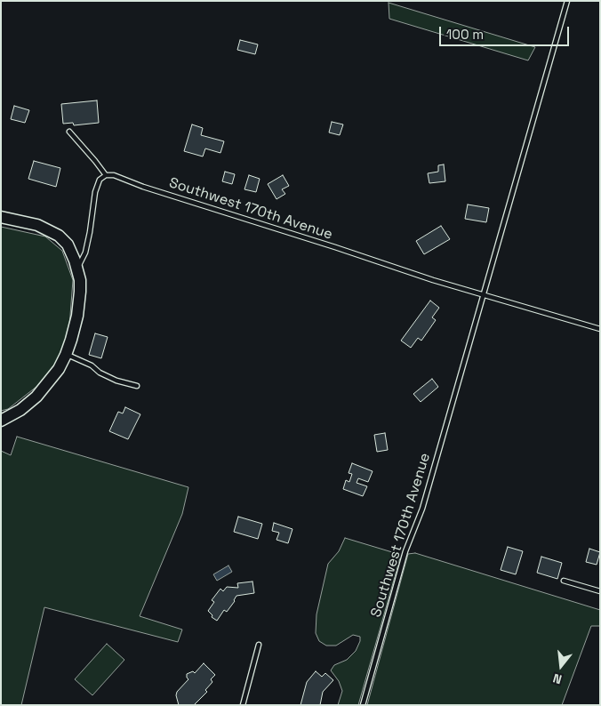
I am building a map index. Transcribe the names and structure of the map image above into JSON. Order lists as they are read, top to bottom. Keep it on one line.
{"streets":{"lane":["Southwest 170th Avenue"]},"scale_bar":"100 m","north":"bottom"}
